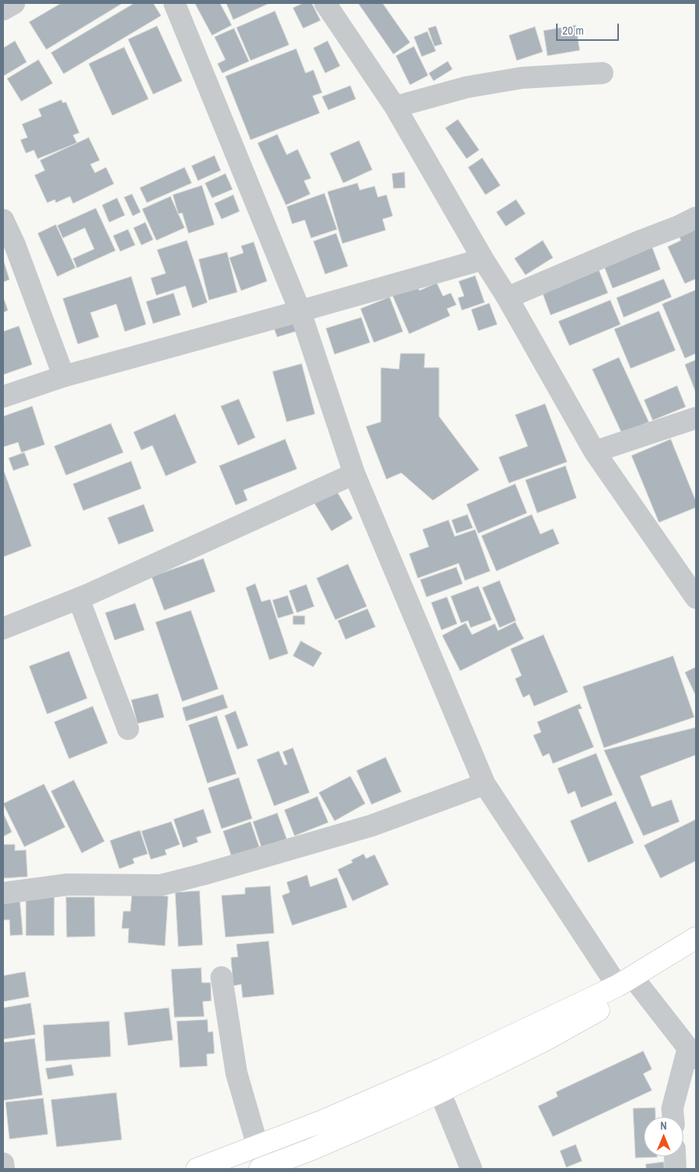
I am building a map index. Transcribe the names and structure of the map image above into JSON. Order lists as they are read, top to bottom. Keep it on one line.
{"scale_bar":"20 m","north":"top"}
